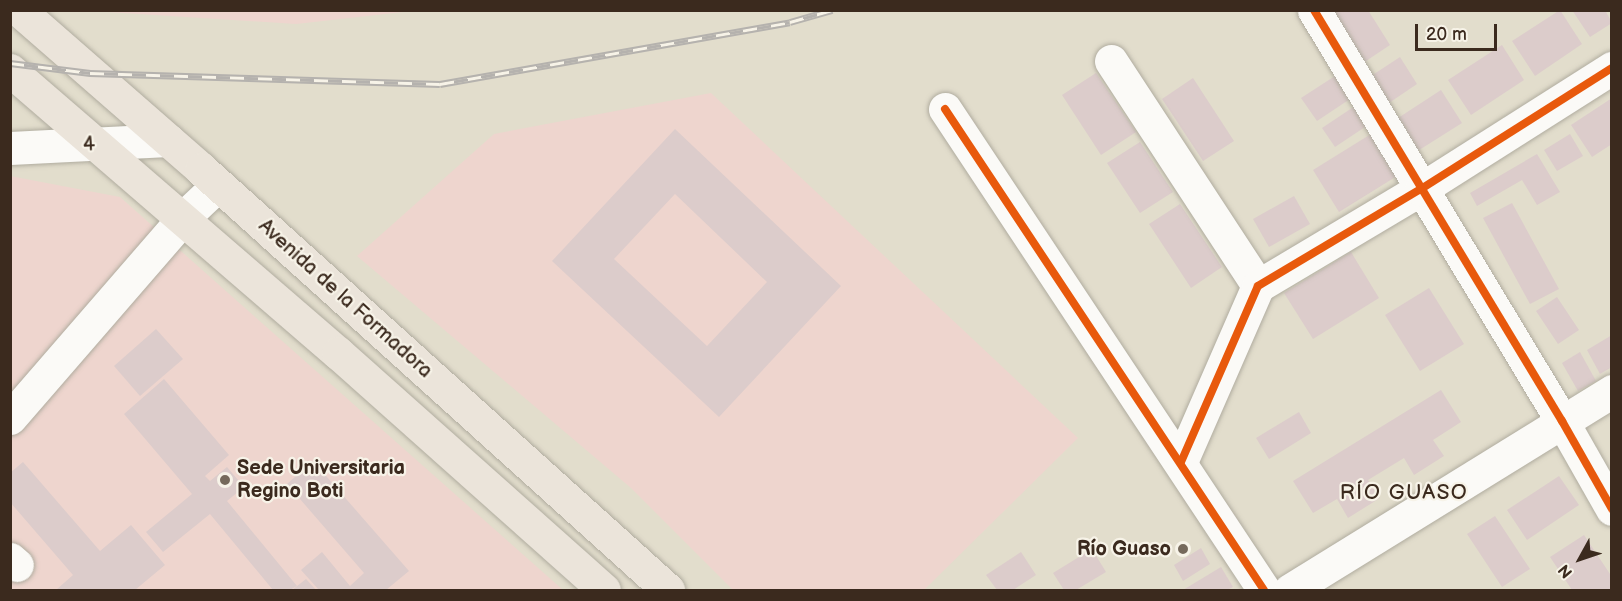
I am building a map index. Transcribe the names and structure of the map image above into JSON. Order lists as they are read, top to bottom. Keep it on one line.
{"streets":{"main road":["Avenida de la Formadora"],"street":["4"]},"crossings":[["4","Avenida de la Formadora"]],"districts":["RÍO GUASO"],"places":["Sede Universitaria Regino Boti","Río Guaso"],"scale_bar":"20 m","north":"bottom left"}
